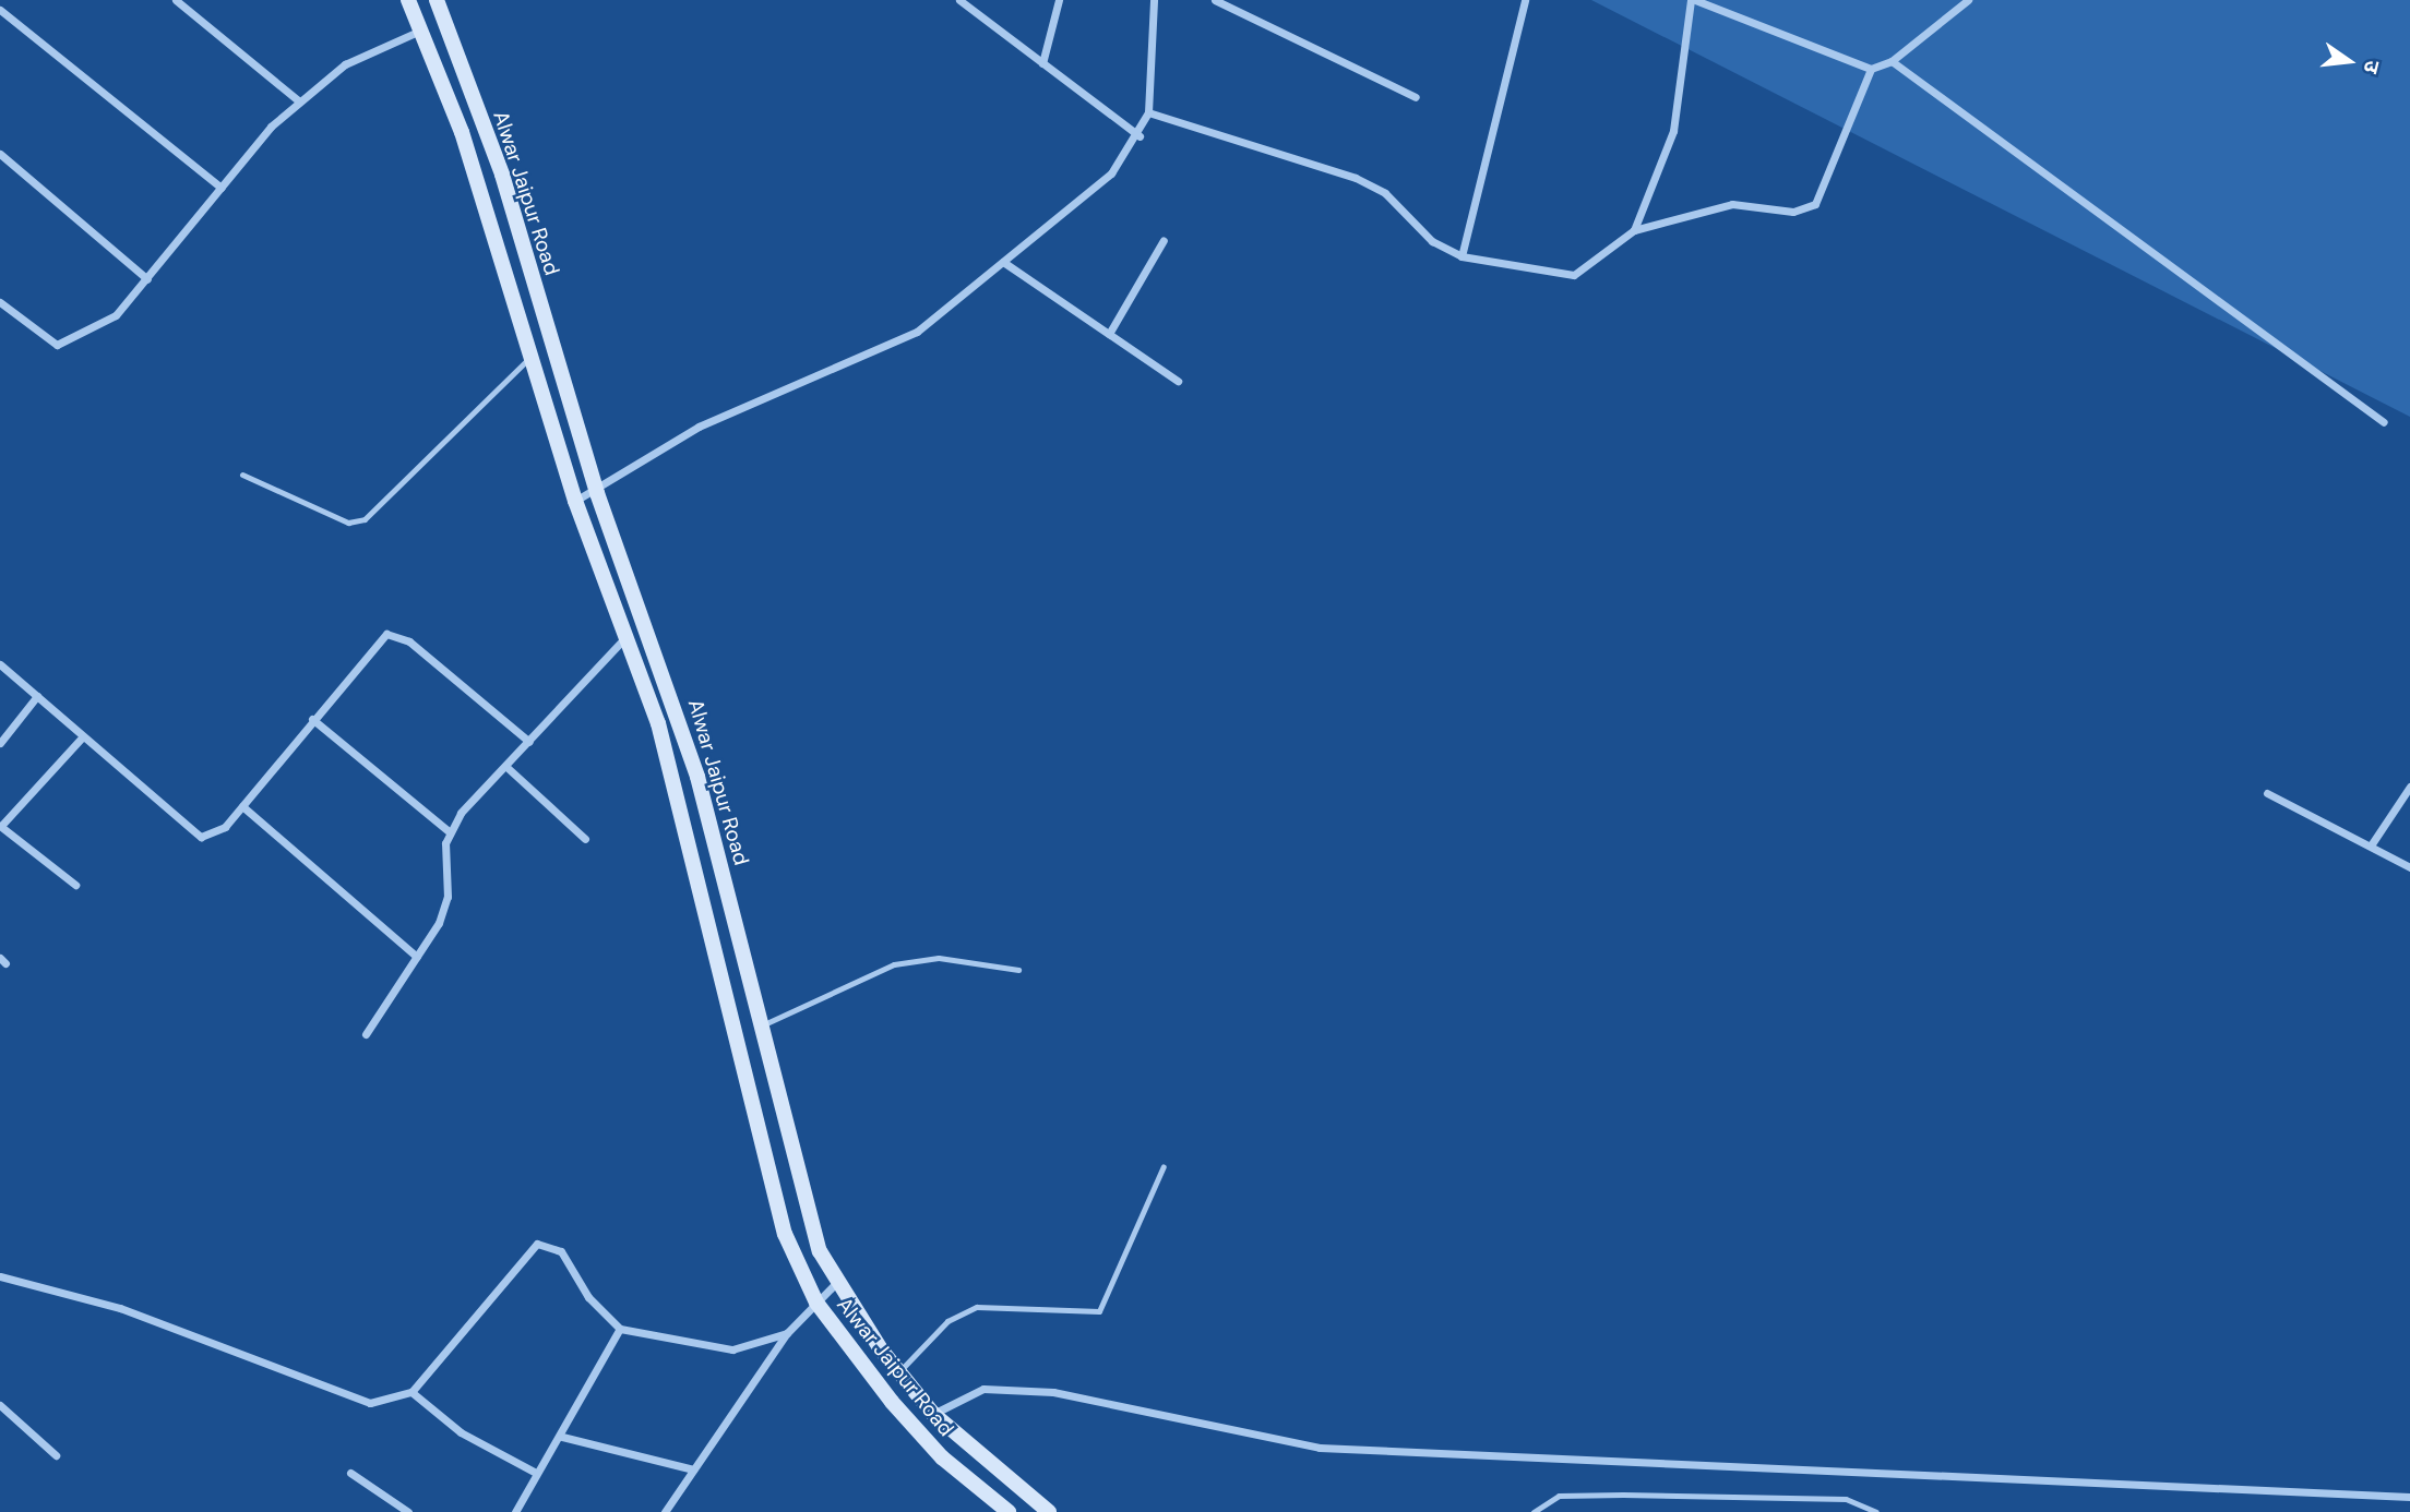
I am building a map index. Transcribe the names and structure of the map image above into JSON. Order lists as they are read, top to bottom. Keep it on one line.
{"streets":{"main road":["Alwar Jaipur Road"]},"north":"right"}
